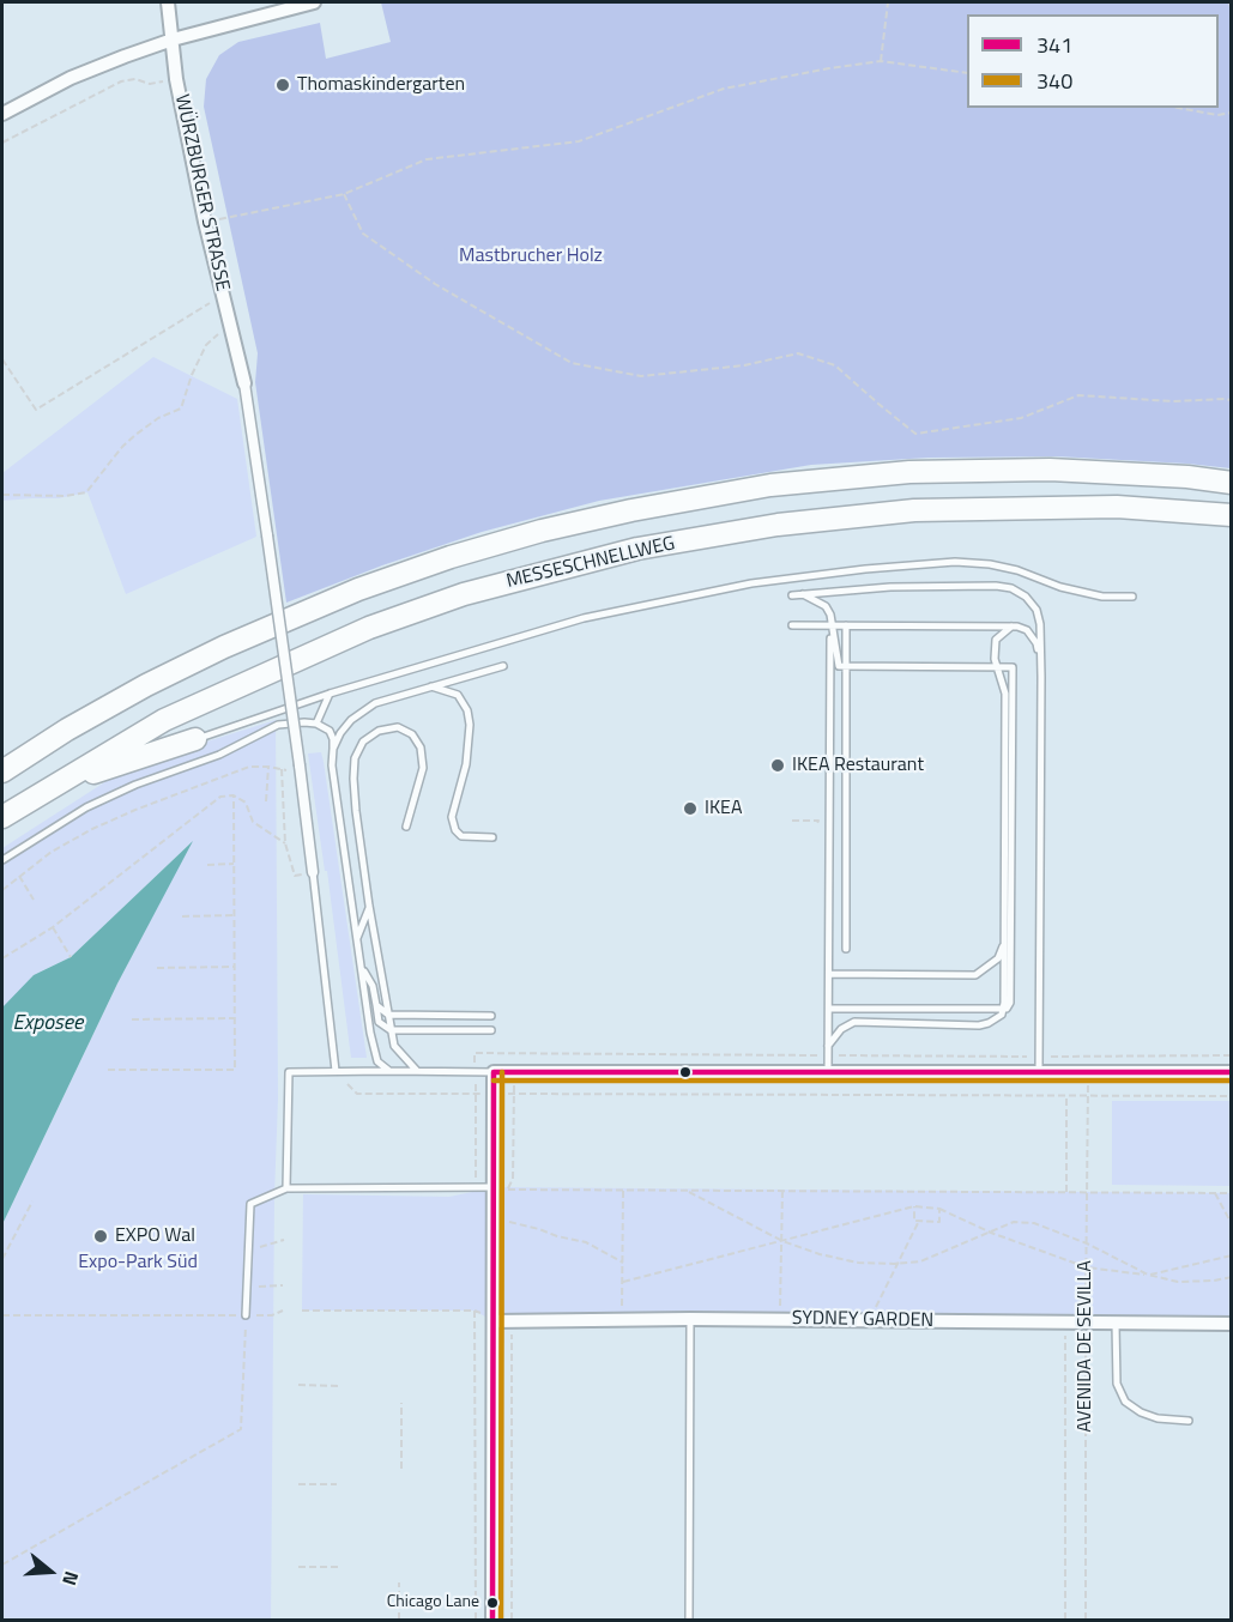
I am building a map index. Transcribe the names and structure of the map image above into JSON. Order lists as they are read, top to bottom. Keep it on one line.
{"streets":{"highway":["MESSESCHNELLWEG"],"street":["WÜRZBURGER STRASSE","SYDNEY GARDEN"],"path":["AVENIDA DE SEVILLA"]},"crossings":[["SYDNEY GARDEN","AVENIDA DE SEVILLA"]],"water":["Exposee"],"parks":["Mastbrucher Holz","Expo-Park Süd"],"places":["Thomaskindergarten","IKEA Restaurant","IKEA","EXPO Wal","Chicago Lane"],"lines":["transit line 341","transit line 340"],"legend":["341","340"],"north":"right"}
